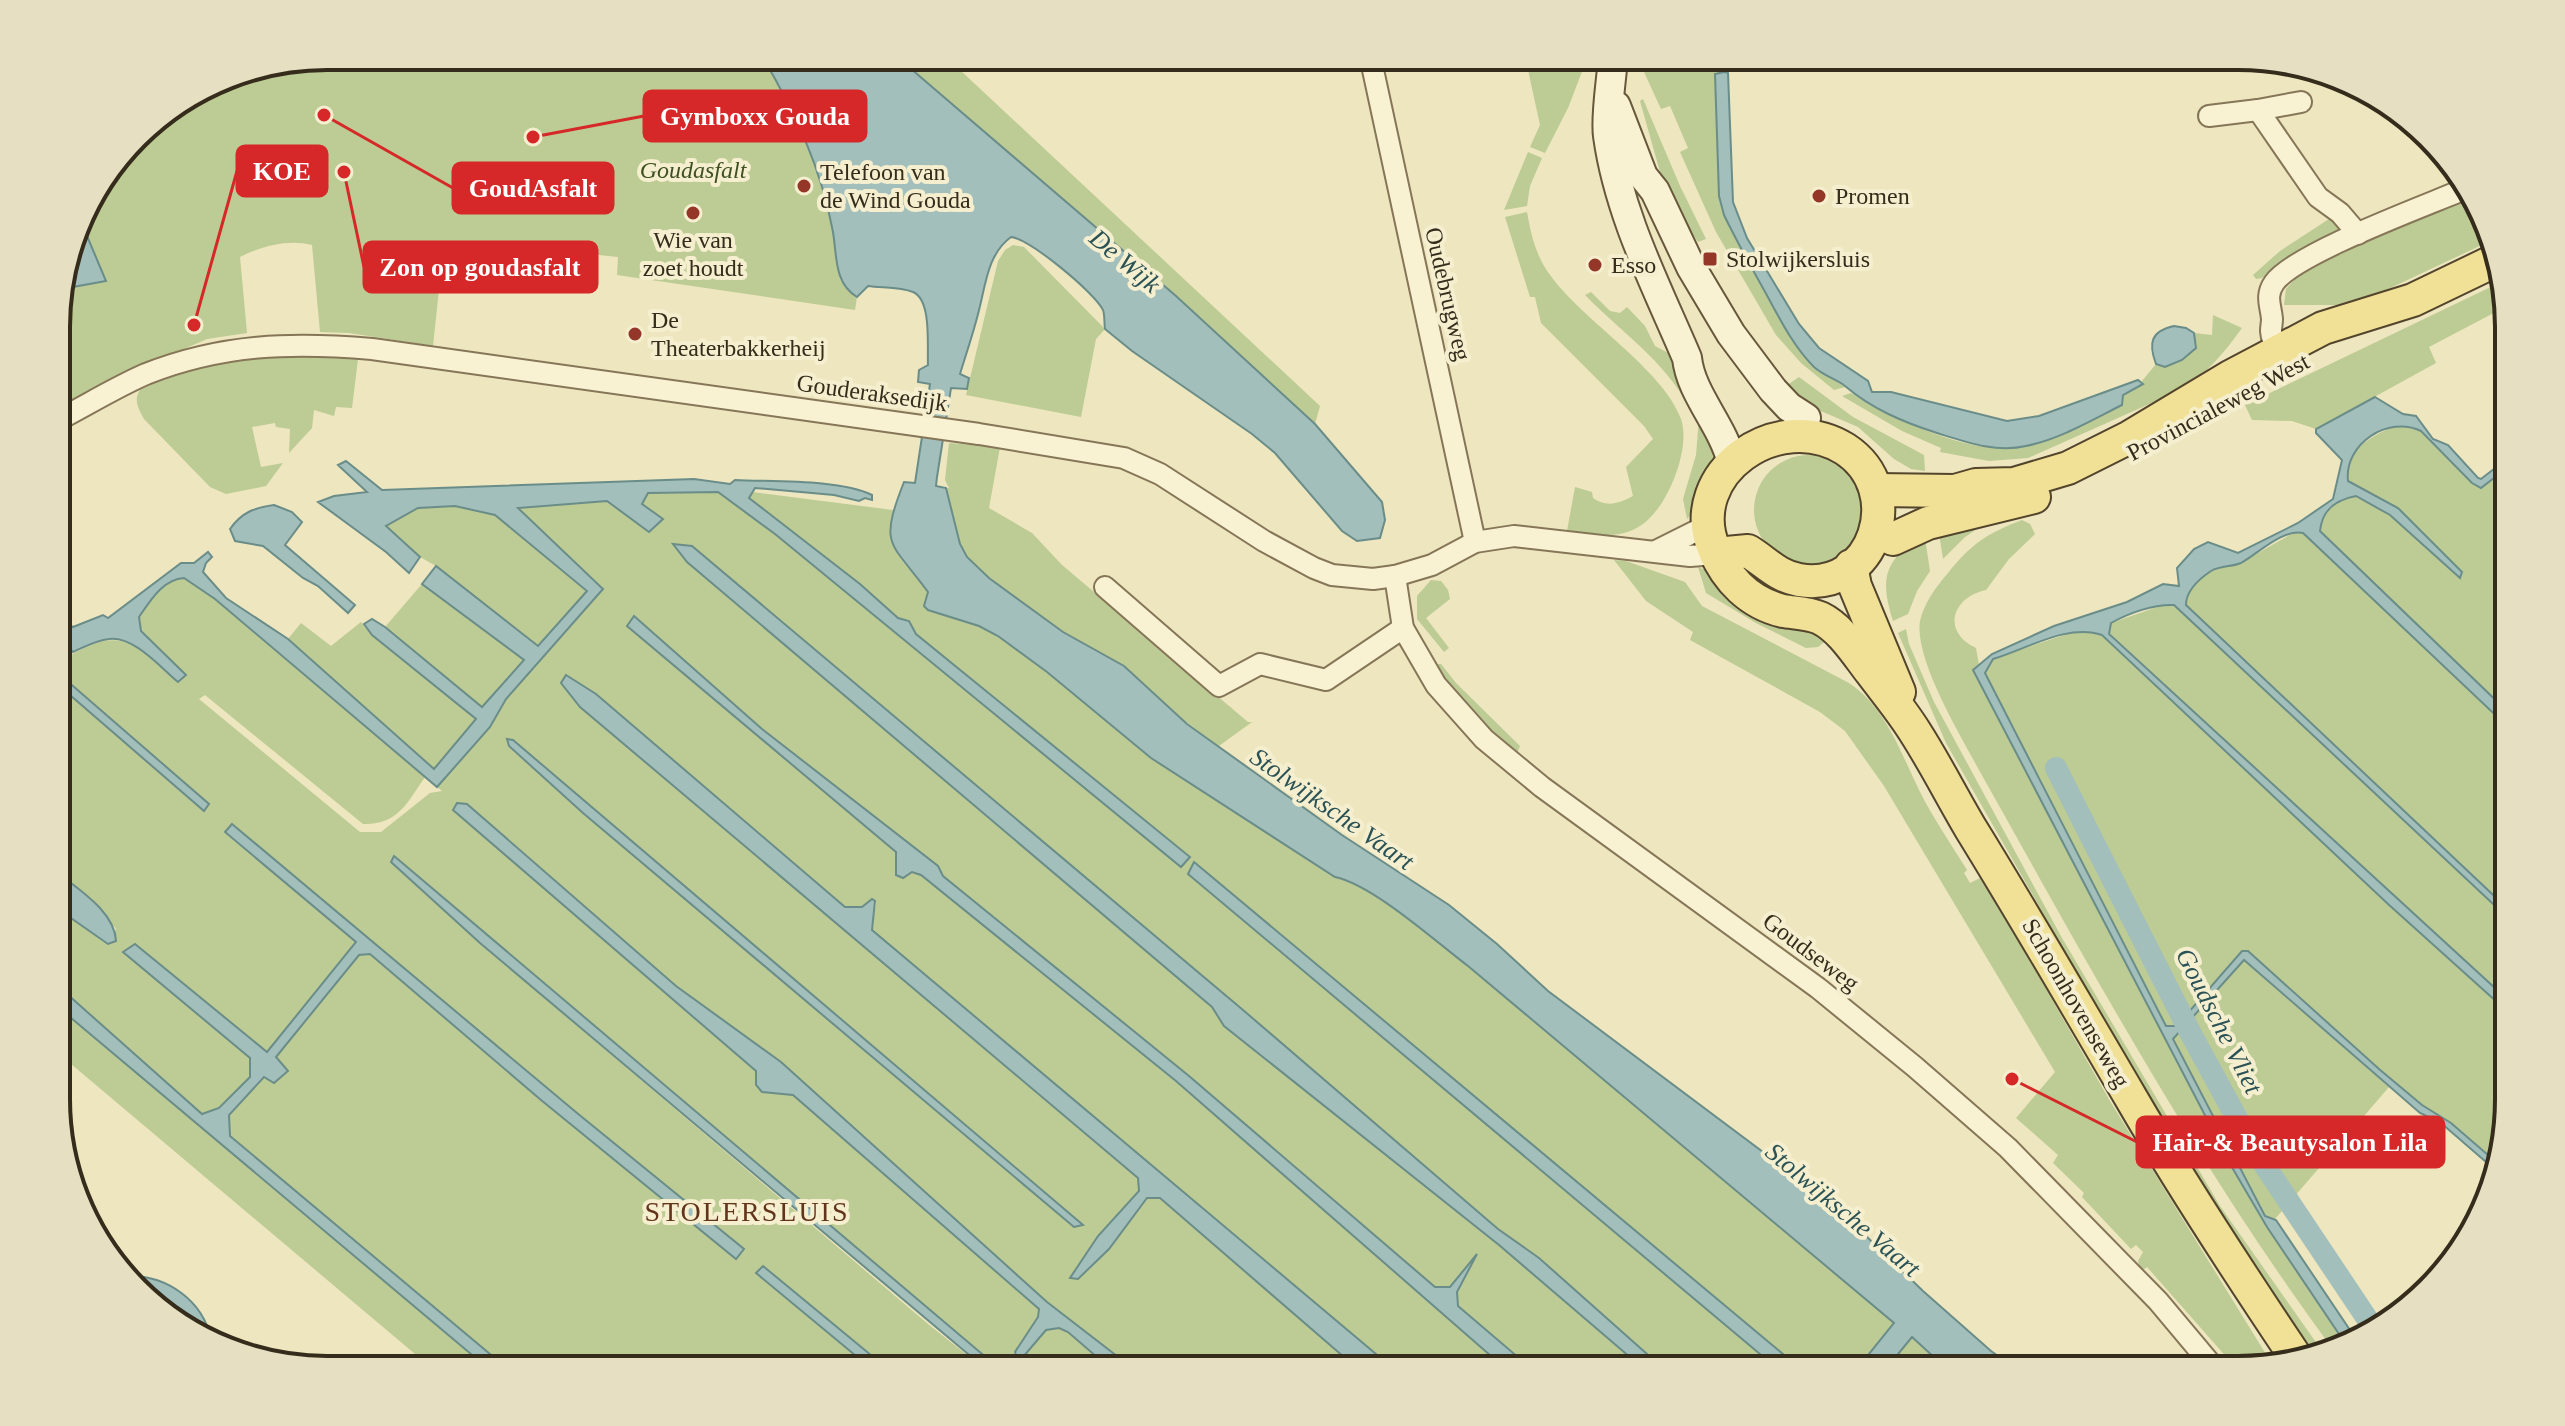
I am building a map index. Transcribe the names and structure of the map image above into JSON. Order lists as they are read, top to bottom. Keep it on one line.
{"streets":{"main road":["Provincialeweg West","Schoonhovenseweg"],"street":["Oudebrugweg","Gouderaksedijk","Goudseweg"]},"crossings":[["Oudebrugweg","Gouderaksedijk"],["Gouderaksedijk","Goudseweg"],["Gouderaksedijk","Schoonhovenseweg"]],"districts":["STOLERSLUIS"],"water":["De Wijk","Stolwijksche Vaart","Goudsche Vliet"],"parks":["Goudasfalt"],"places":{"other":["GoudAsfalt","Gymboxx Gouda","Zon op goudasfalt","Telefoon van de Wind Gouda","Promen","Wie van zoet houdt","Esso","KOE","De Theaterbakkerheij","Hair-& Beautysalon Lila"],"transit":["Stolwijkersluis"]}}
